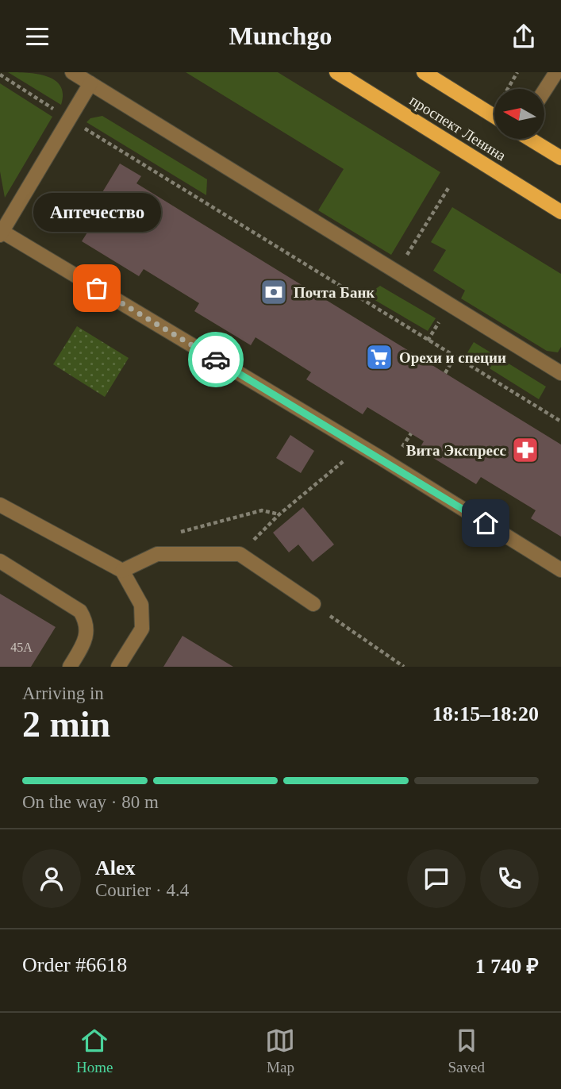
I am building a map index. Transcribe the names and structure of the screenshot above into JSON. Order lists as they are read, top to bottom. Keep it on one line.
{"streets":{"main road":["проспект Ленина"]},"places":{"other":["Аптечество"],"bank":["Почта Банк"],"supermarket":["Орехи и специи"],"pharmacy":["Вита Экспресс"]},"house_numbers":["45А"],"north":"left","page":{"header":"Munchgo","bubble":"Аптечество","heading":["2 min","Arriving in","18:15–18:20"],"panel":["Alex","Courier · 4.4","Order #6618","1 740 ₽"],"bar":"On the way · 80 m","tabs":["Home","Map","Saved"]}}
